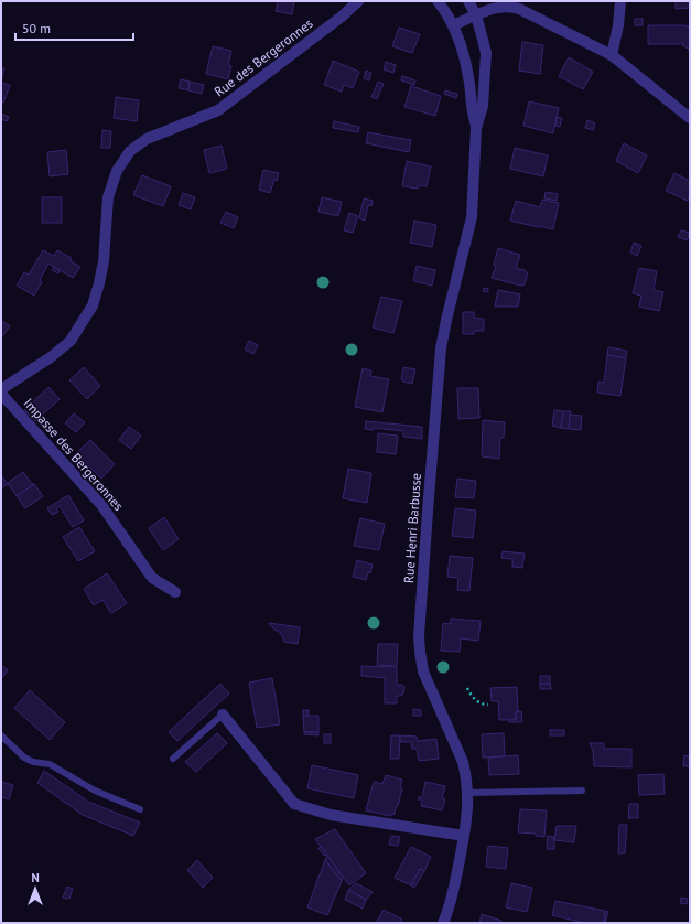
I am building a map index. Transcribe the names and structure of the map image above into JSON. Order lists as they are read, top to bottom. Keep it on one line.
{"streets":{"street":["Rue des Bergeronnes","Impasse des Bergeronnes","Rue Henri Barbusse"]},"scale_bar":"50 m","north":"top"}
